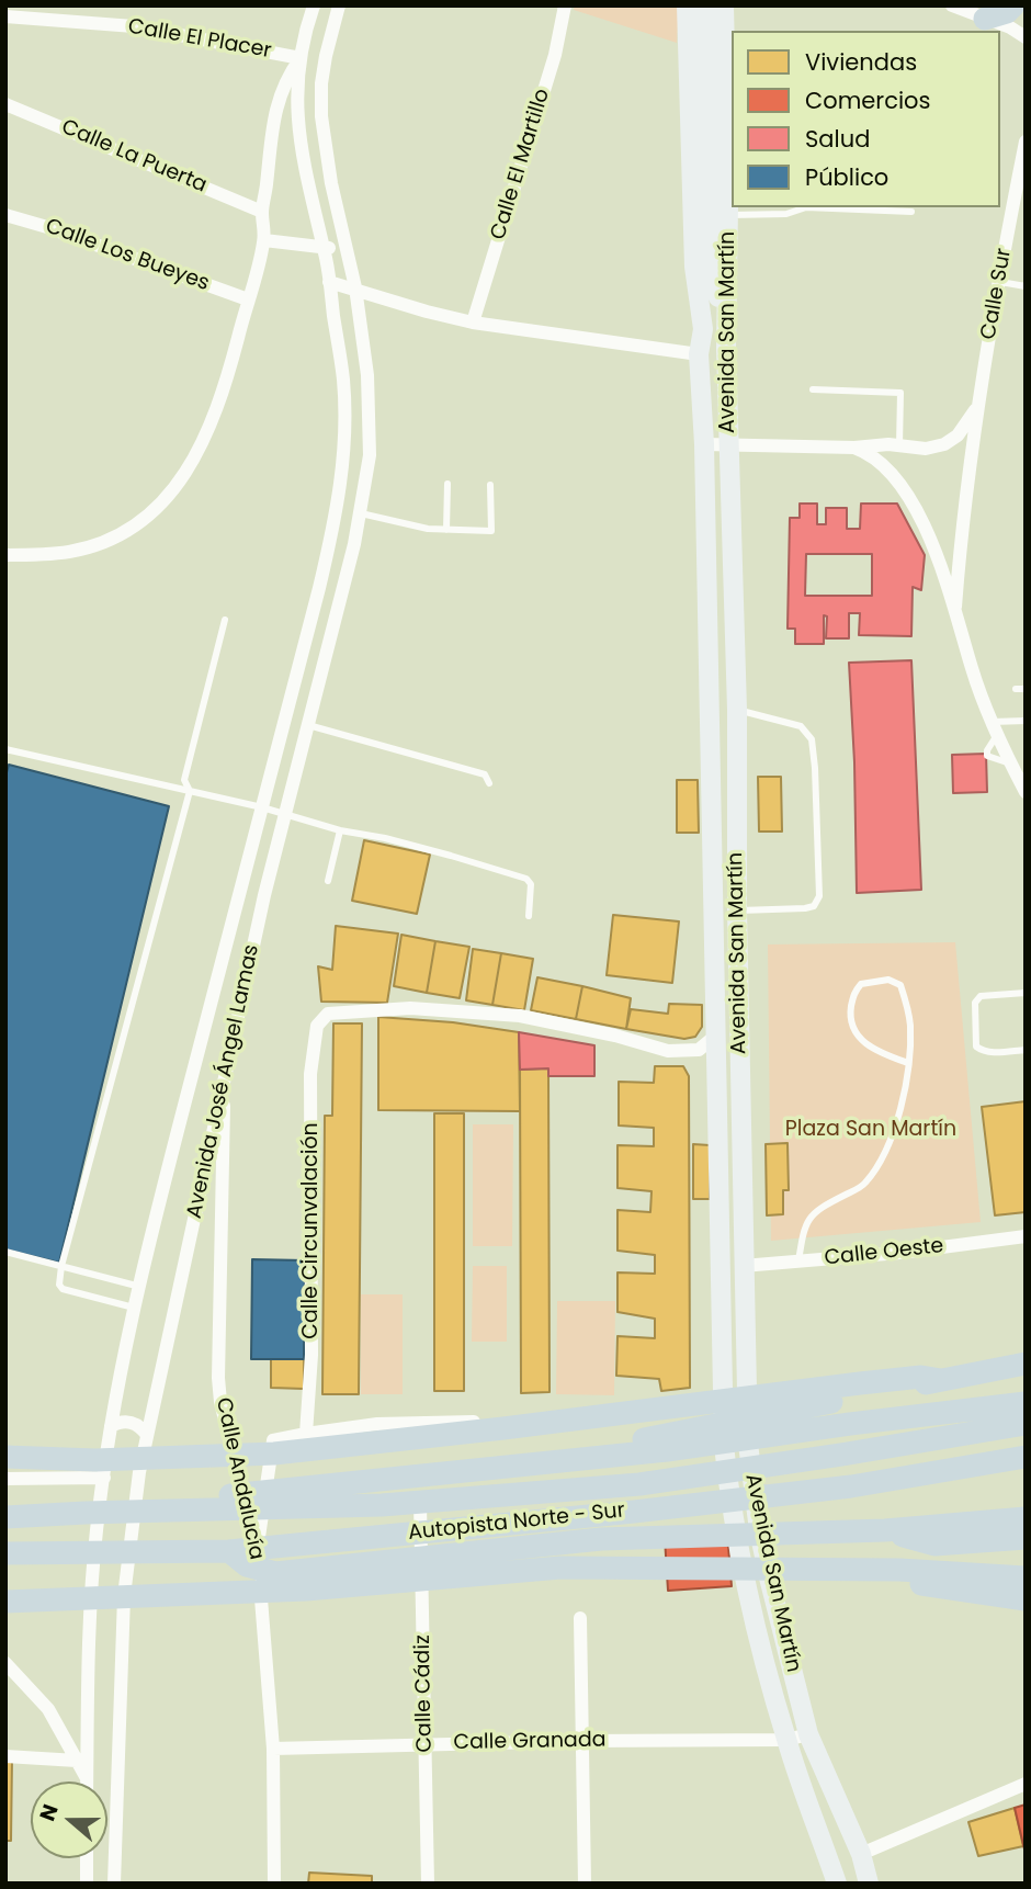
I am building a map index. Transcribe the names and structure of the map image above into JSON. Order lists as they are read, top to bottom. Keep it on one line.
{"streets":{"highway":["Autopista Norte - Sur"],"main road":["Avenida San Martín"],"street":["Calle El Placer","Calle La Puerta","Calle El Martillo","Calle Los Bueyes","Calle Sur","Avenida José Ángel Lamas","Calle Circunvalación","Calle Oeste","Calle Andalucía","Calle Cádiz","Calle Granada"]},"crossings":[["Calle El Placer","Avenida José Ángel Lamas"],["Calle Sur","Avenida San Martín"],["Avenida San Martín","Calle Circunvalación"],["Avenida San Martín","Calle Oeste"],["Avenida San Martín","Calle Granada"],["Avenida José Ángel Lamas","Calle Andalucía"],["Calle Andalucía","Calle Granada"],["Calle Cádiz","Calle Granada"]],"parks":["Plaza San Martín"],"legend":["Viviendas","Comercios","Salud","Público"],"north":"left"}
